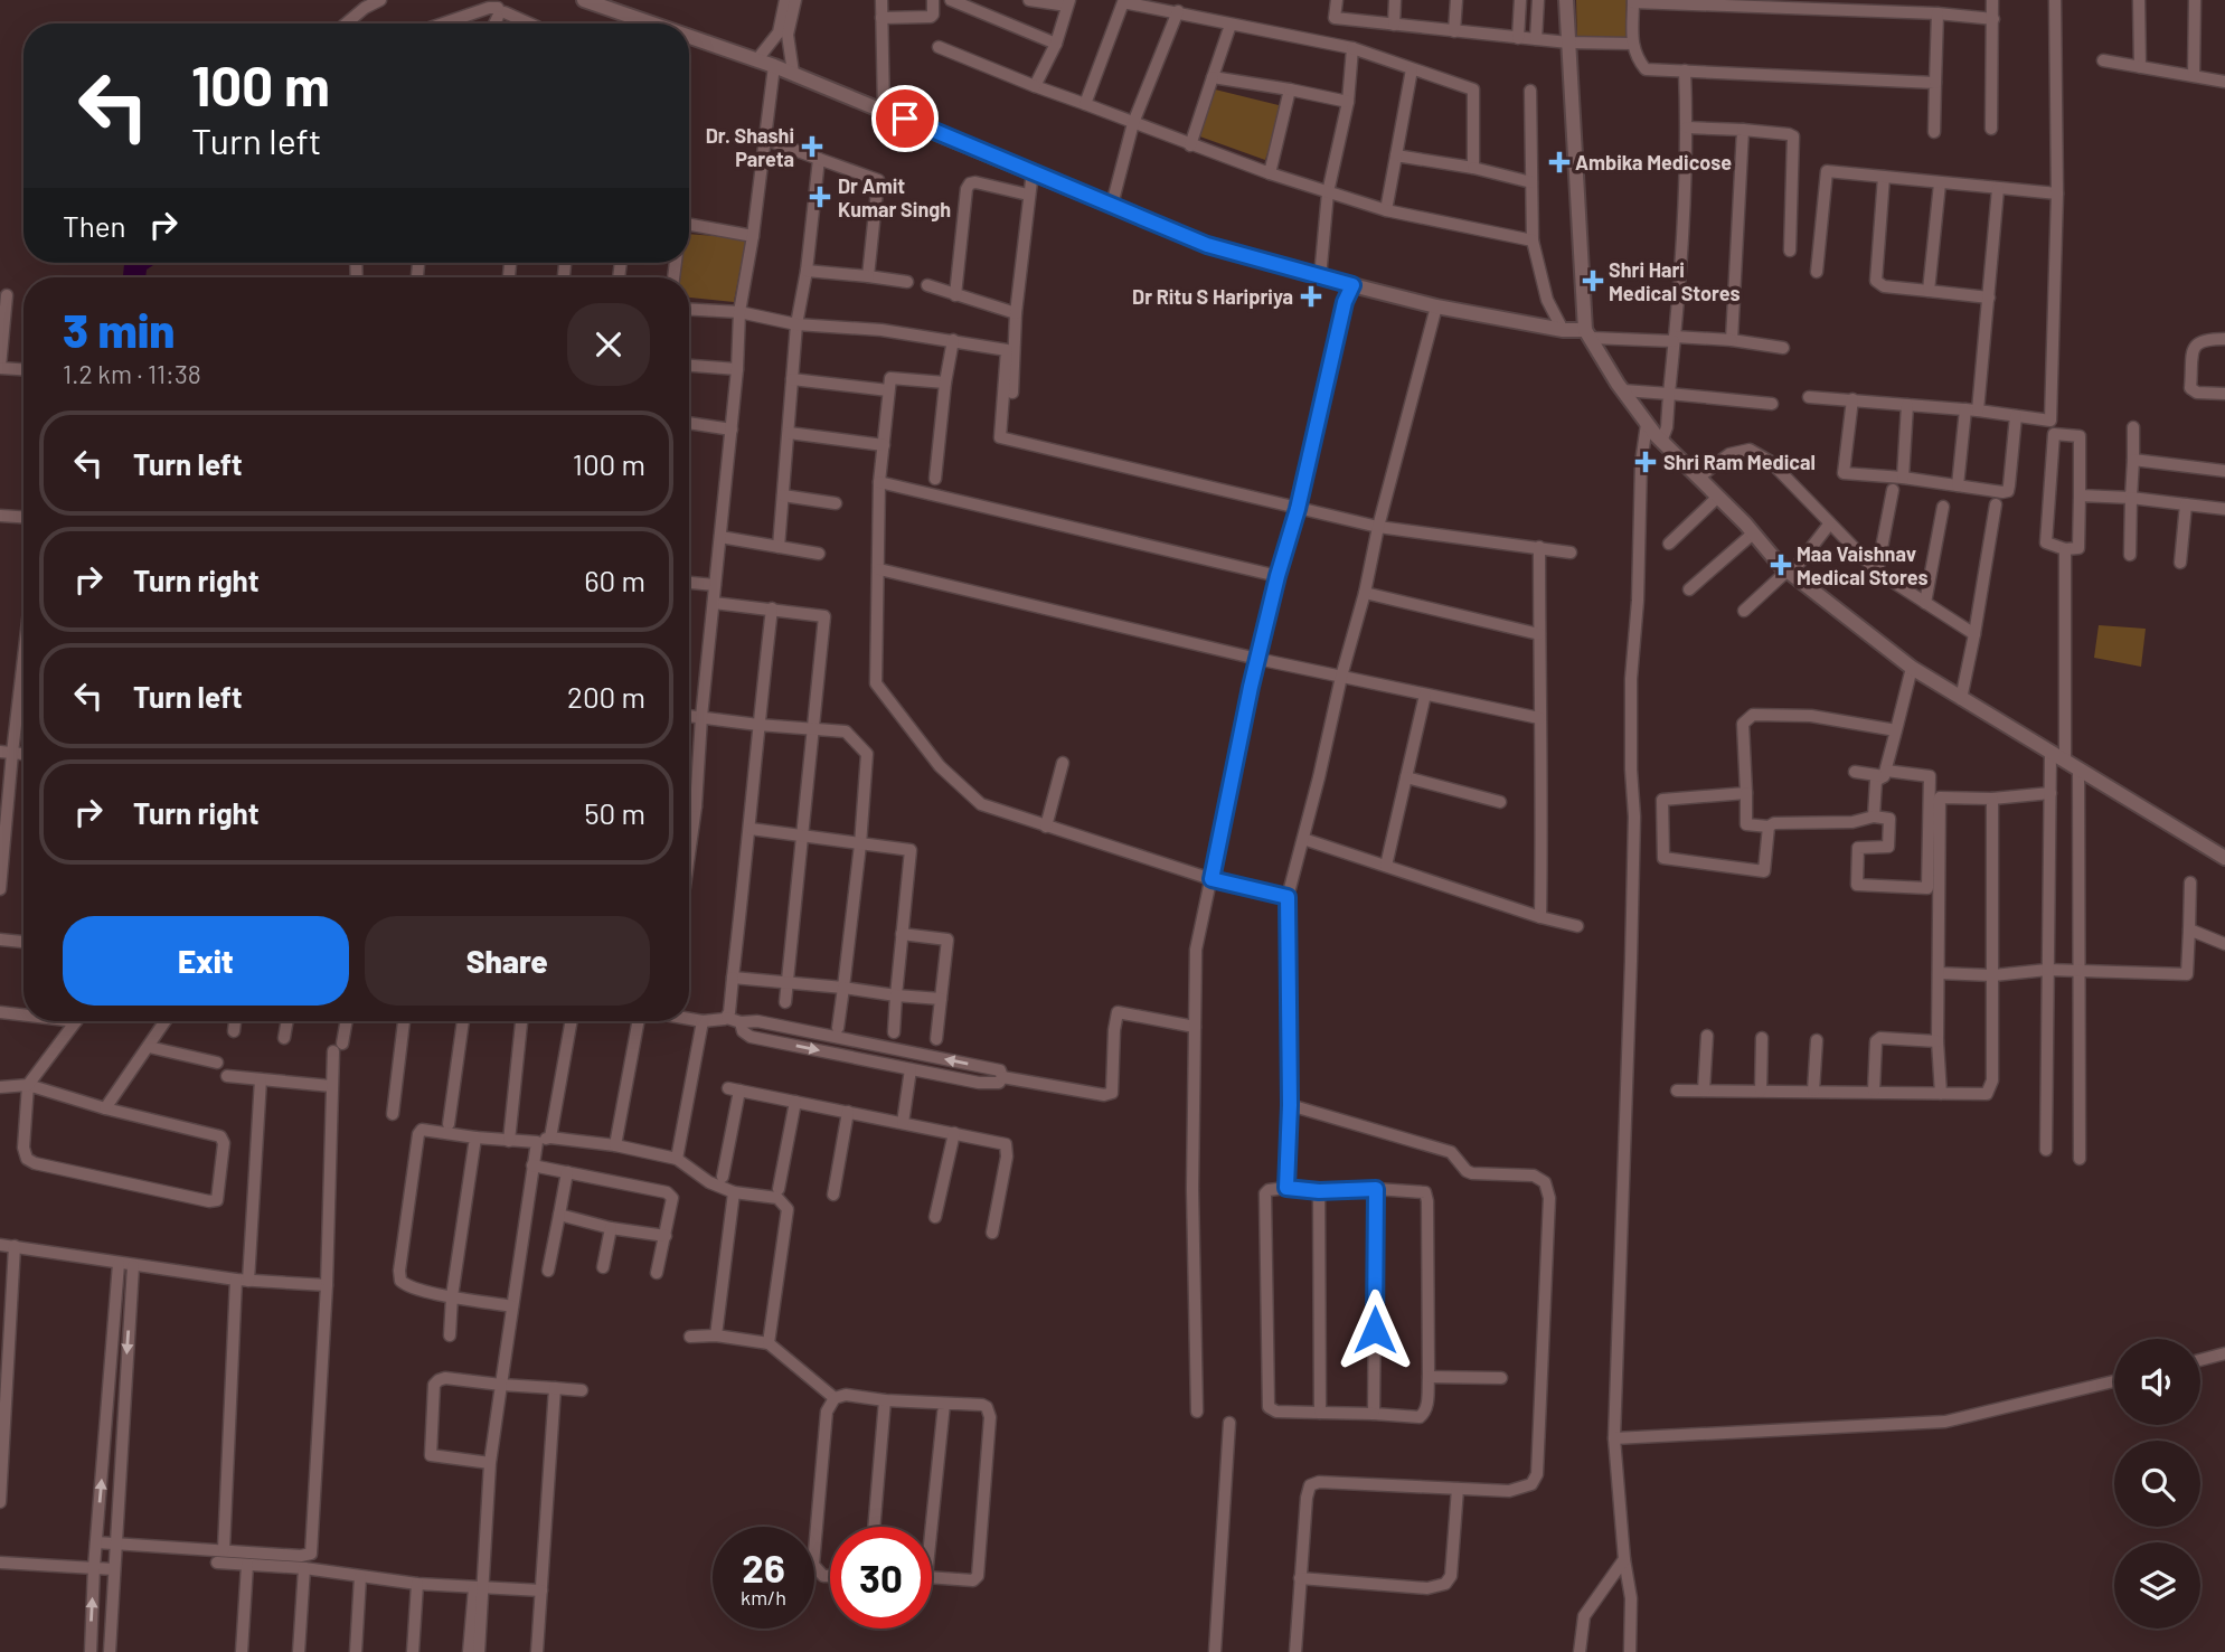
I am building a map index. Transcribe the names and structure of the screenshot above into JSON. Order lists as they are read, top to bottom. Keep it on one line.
{"places":{"health":["Dr. Shashi Pareta","Ambika Medicose","Dr Amit Kumar Singh","Shri Hari Medical Stores","Dr Ritu S Haripriya","Shri Ram Medical","Maa Vaishnav Medical Stores"]},"page":{"turn":["100 m","Turn left"],"then":"Then","heading":["3 min","1.2 km · 11:38"],"list":[{"name":"Turn left","value":"100 m"},{"name":"Turn right","value":"60 m"},{"name":"Turn left","value":"200 m"},{"name":"Turn right","value":"50 m"}],"buttons":["Exit","Share"],"speed":"26 km/h","limit":"30"}}
